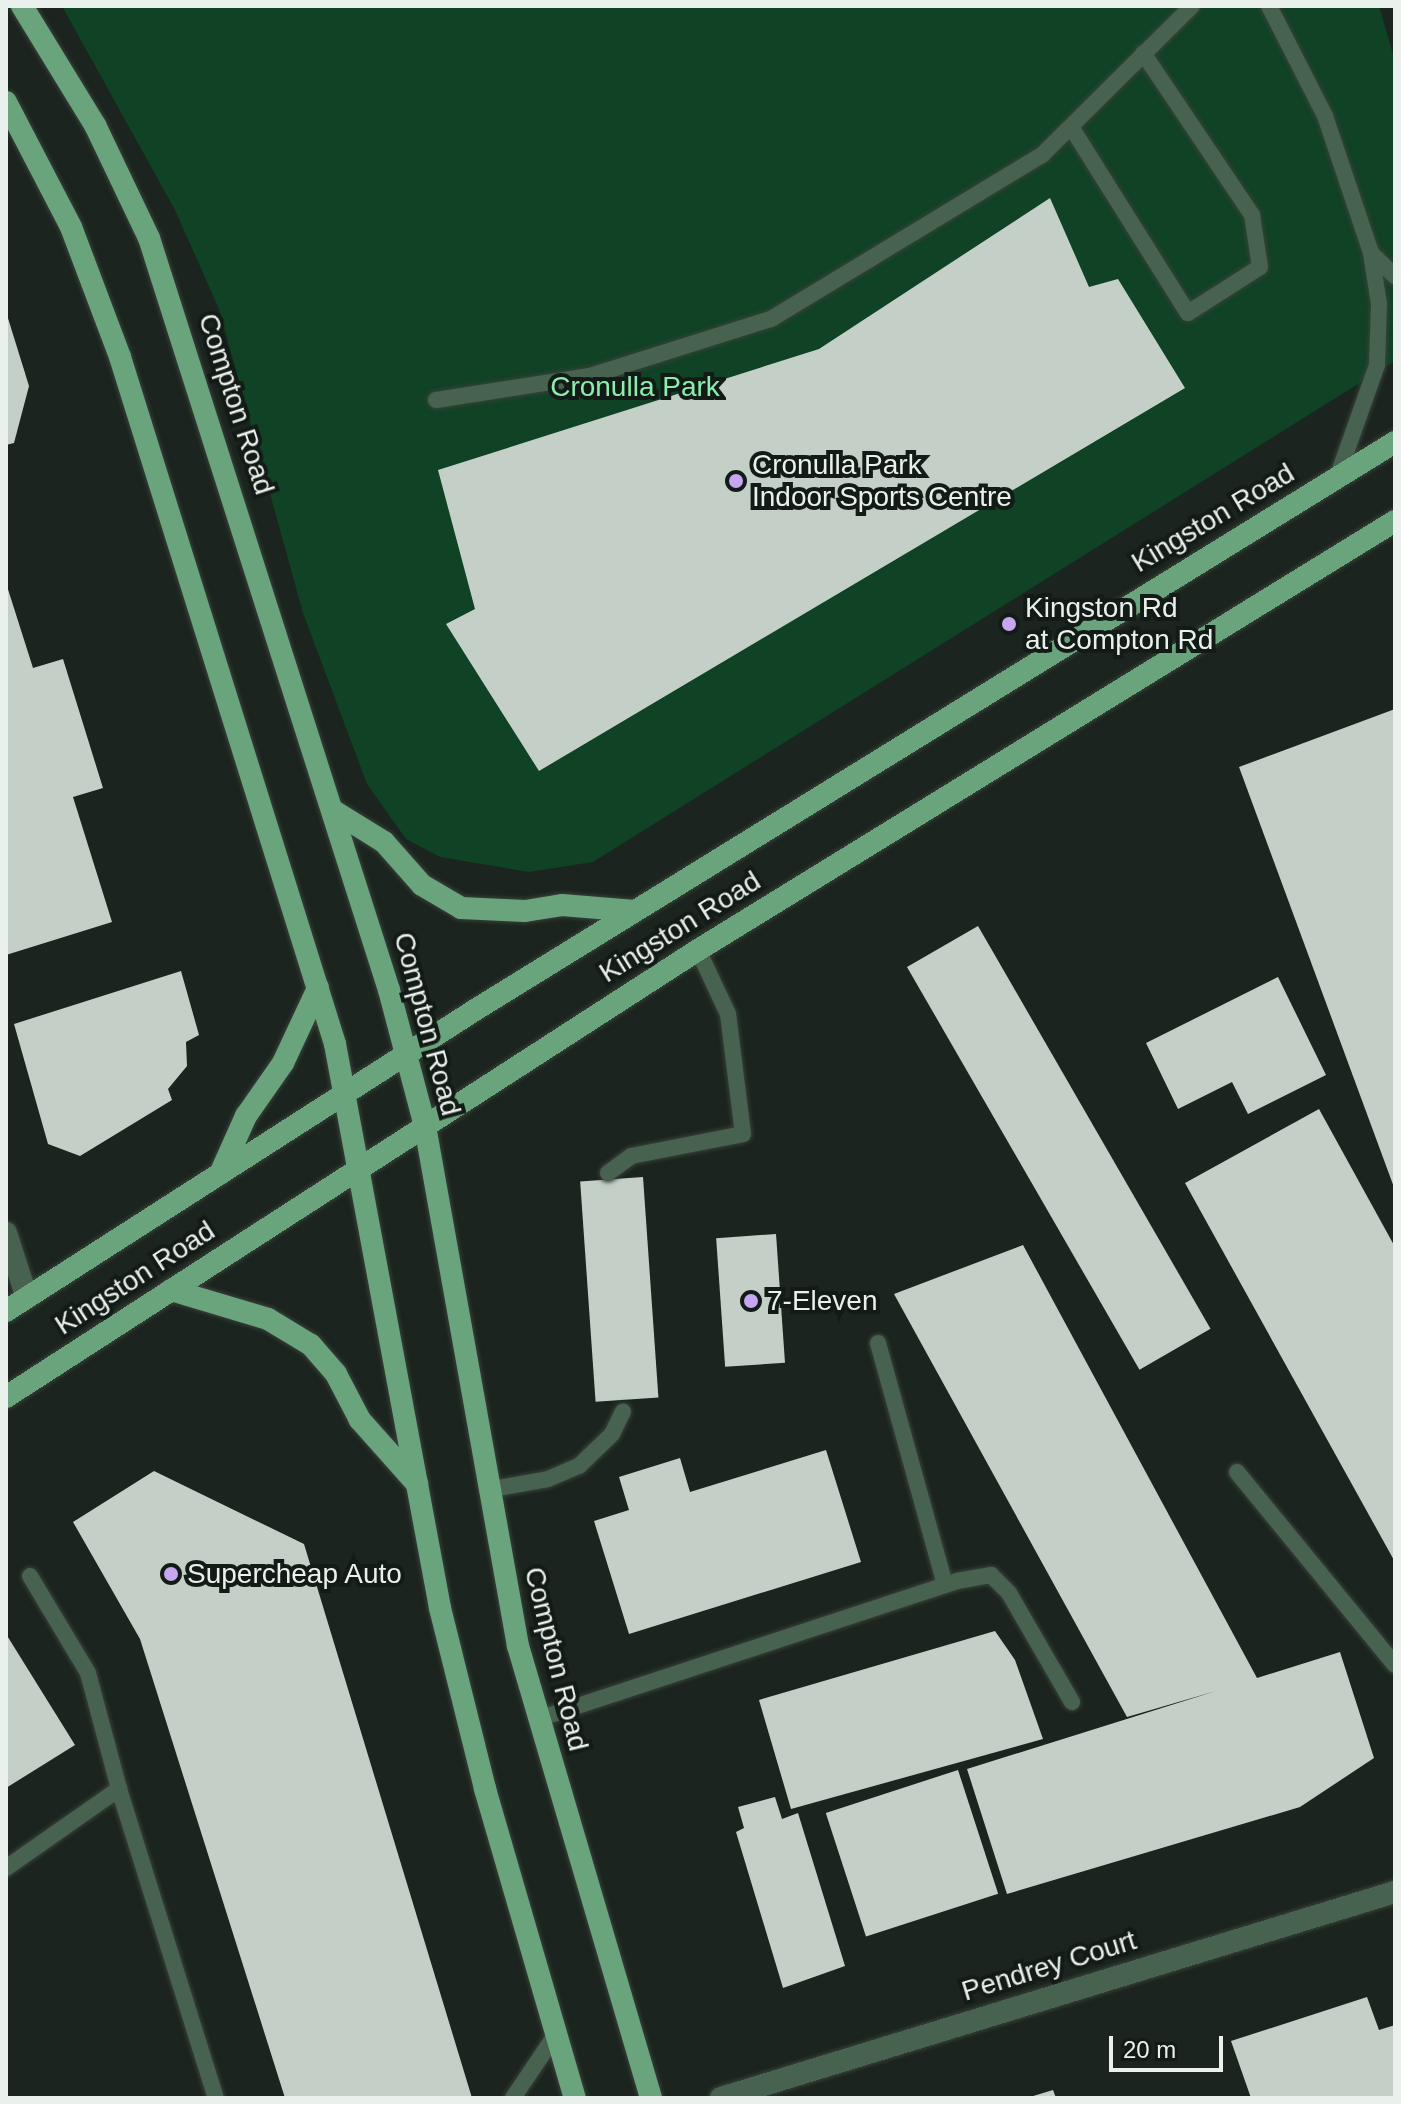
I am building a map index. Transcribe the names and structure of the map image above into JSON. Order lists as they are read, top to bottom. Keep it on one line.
{"streets":{"main road":["Compton Road","Kingston Road"],"street":["Pendrey Court"]},"crossings":[["Compton Road","Kingston Road"]],"parks":["Cronulla Park"],"places":["Cronulla Park Indoor Sports Centre","Kingston Rd at Compton Rd","7-Eleven","Supercheap Auto"],"scale_bar":"20 m"}
